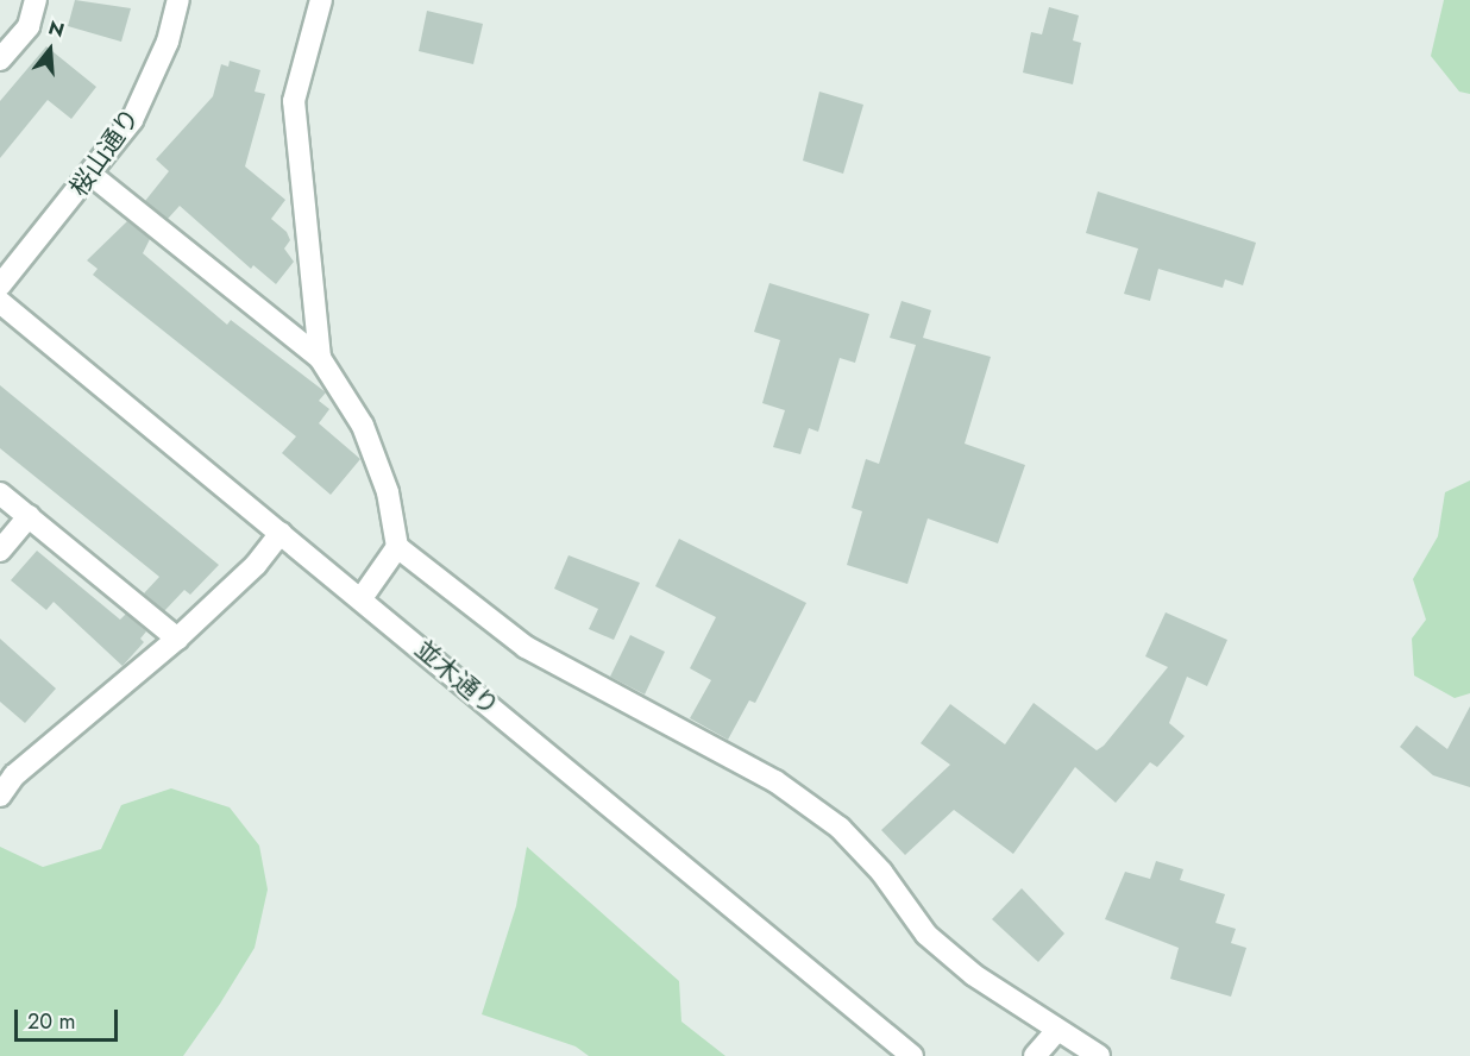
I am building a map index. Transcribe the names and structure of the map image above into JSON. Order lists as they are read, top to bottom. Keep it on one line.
{"streets":{"street":["桜山通り","並木通り"]},"scale_bar":"20 m","north":"top"}
